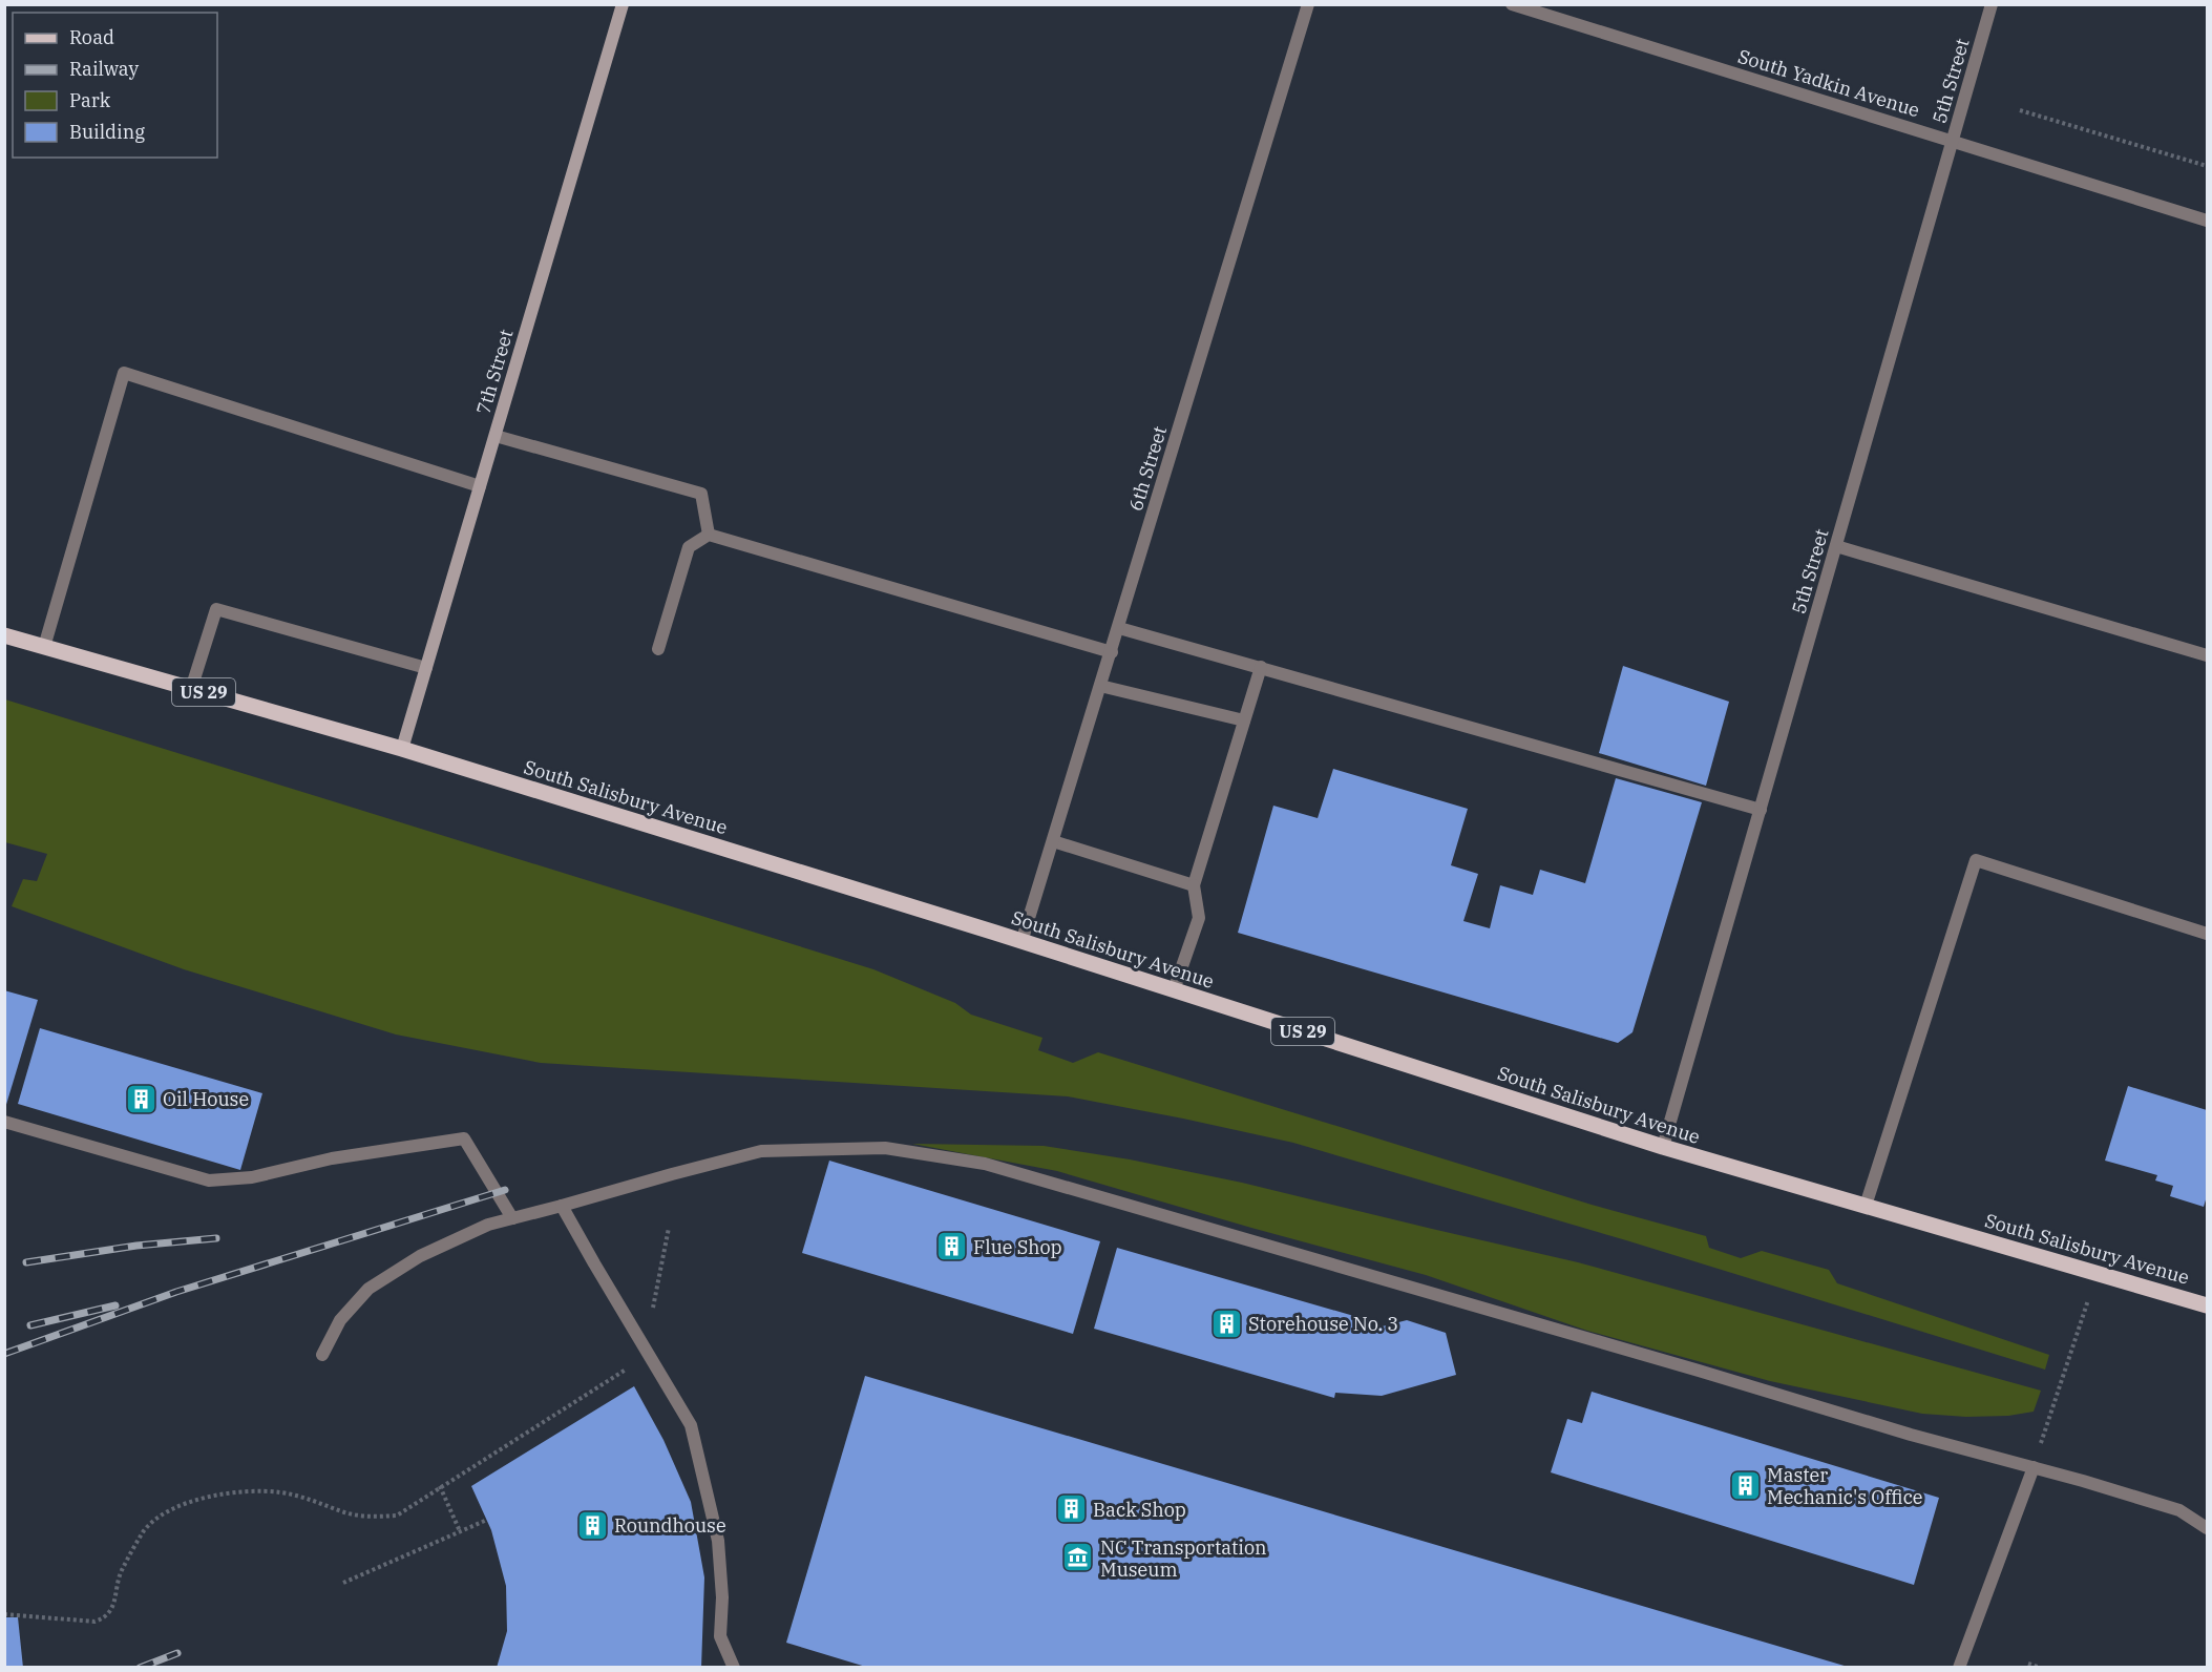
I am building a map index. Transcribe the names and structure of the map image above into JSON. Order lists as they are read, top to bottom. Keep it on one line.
{"streets":{"main road":["US 29","South Salisbury Avenue"],"street":["5th Street","South Yadkin Avenue","7th Street","6th Street"]},"crossings":[["5th Street","South Yadkin Avenue"],["5th Street","South Salisbury Avenue"],["7th Street","South Salisbury Avenue"],["6th Street","South Salisbury Avenue"]],"places":{"building":["Oil House","Flue Shop","Storehouse No. 3","Master Mechanic's Office","Back Shop","Roundhouse"],"museum":["NC Transportation Museum"]},"legend":["Road","Railway","Park","Building"]}
